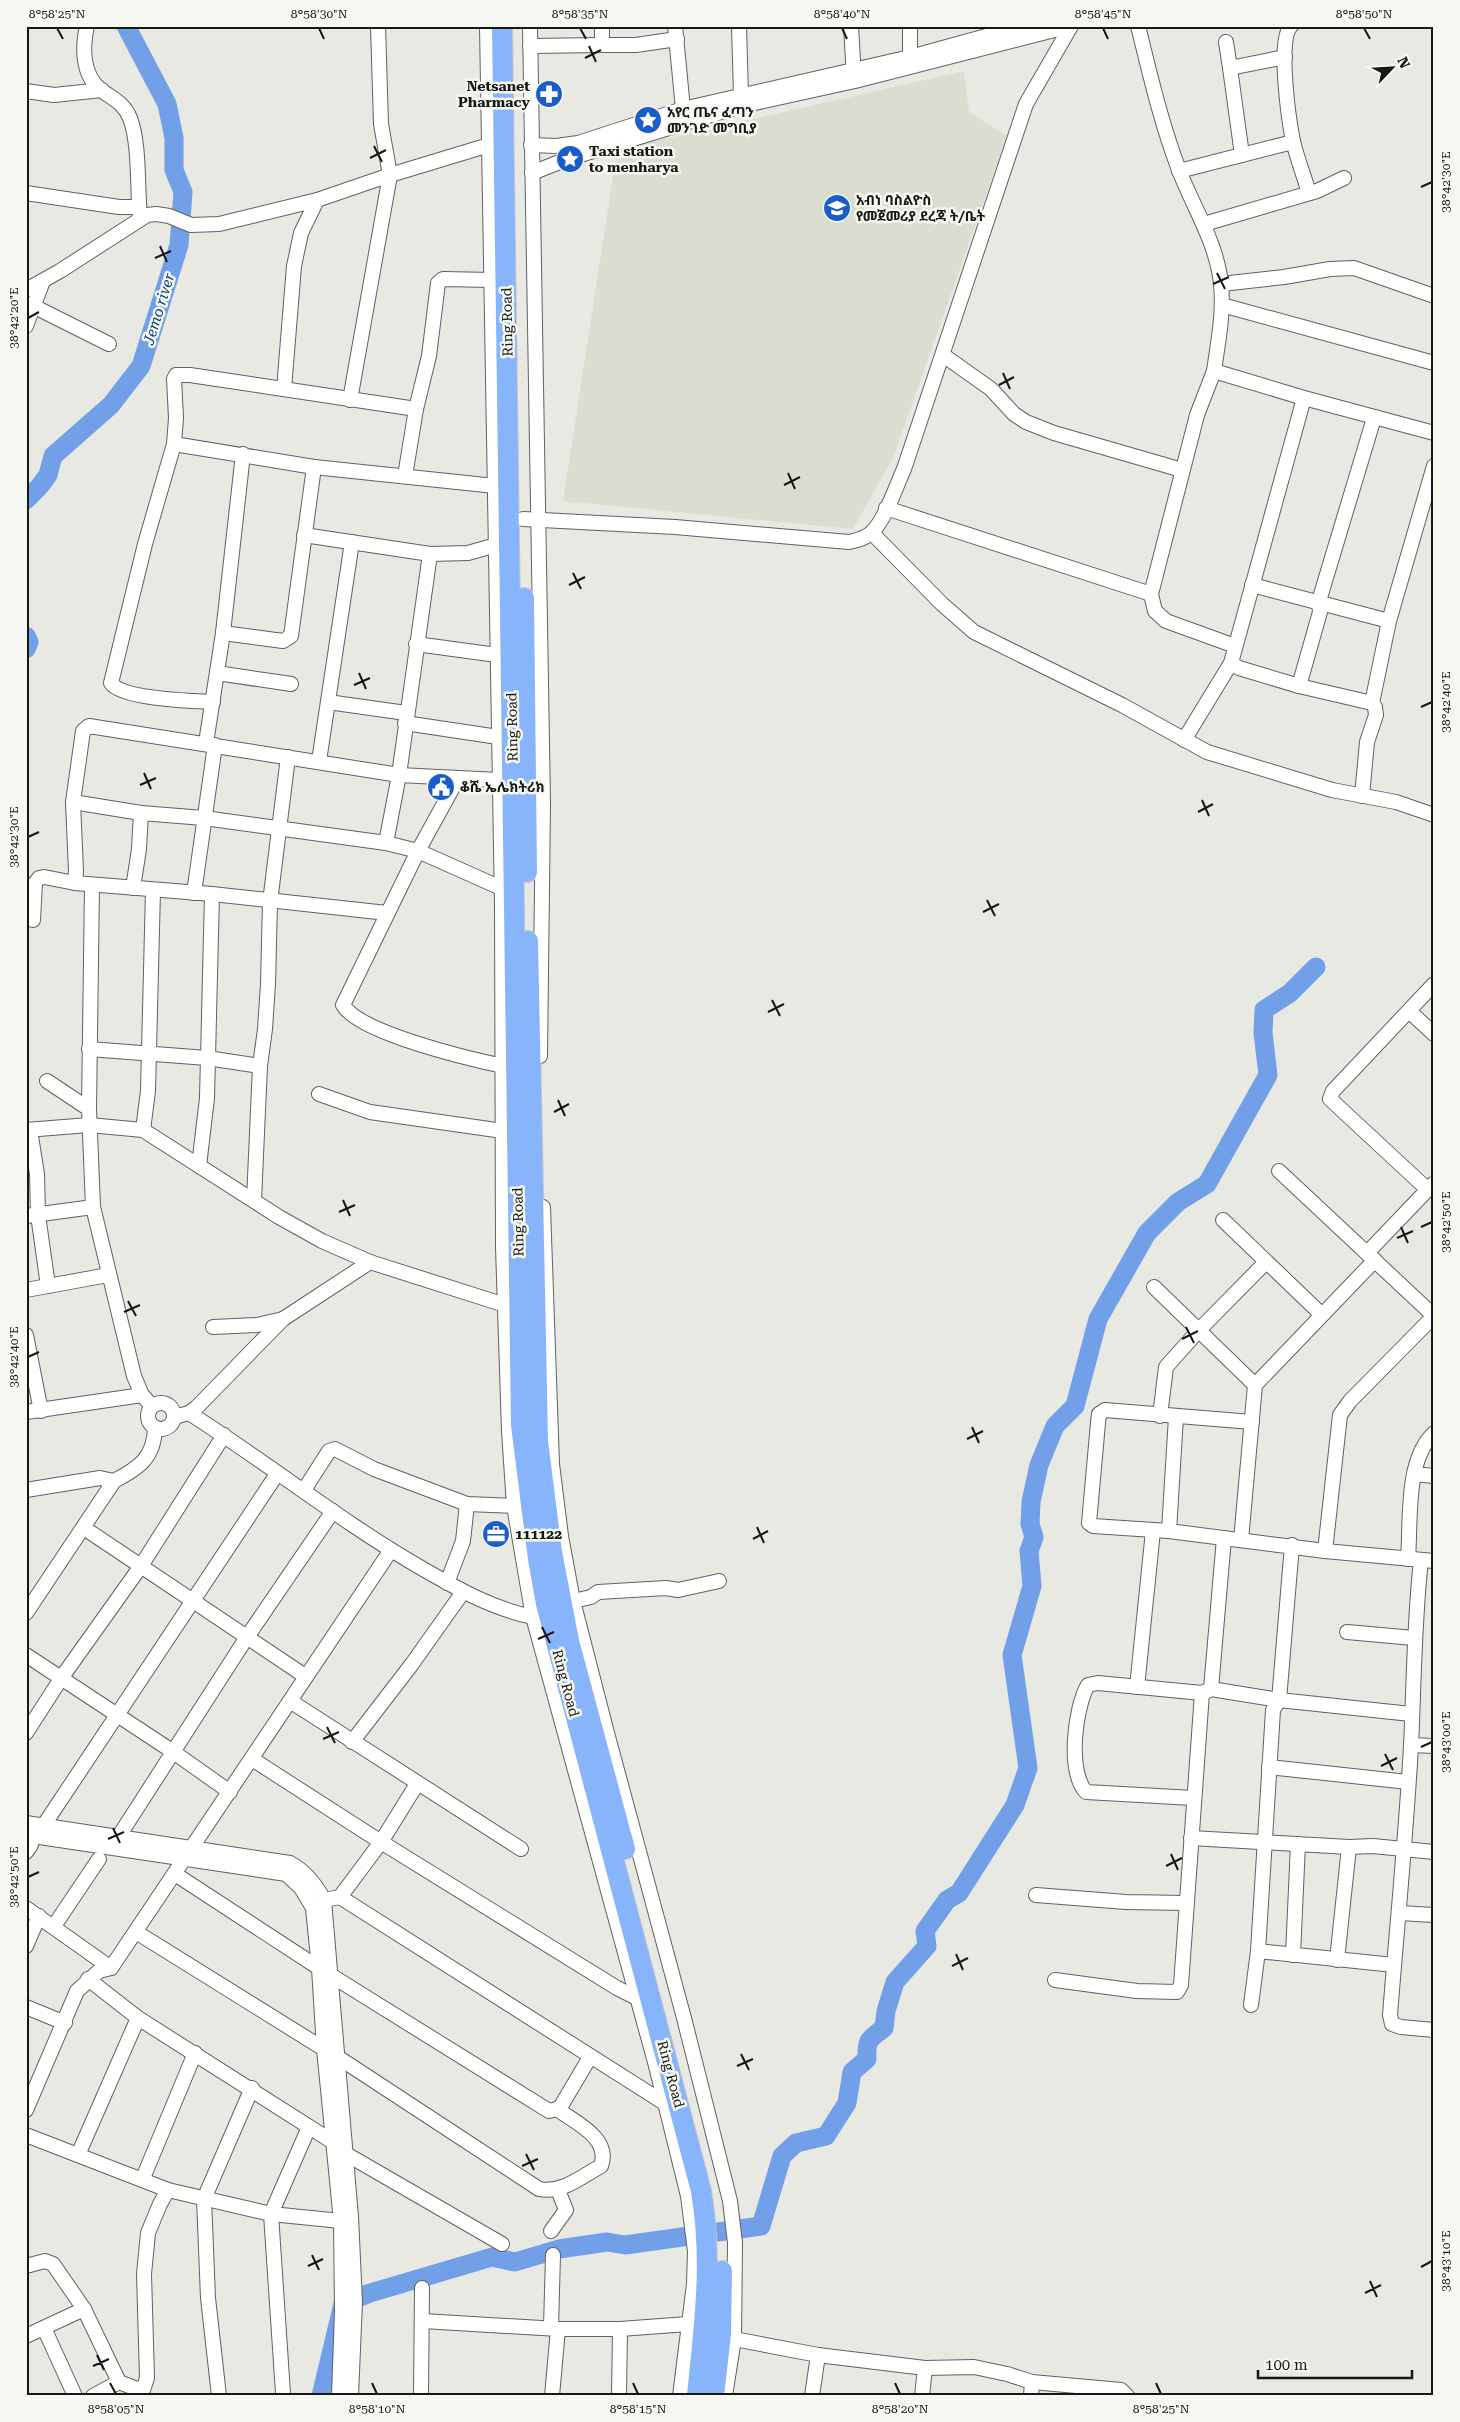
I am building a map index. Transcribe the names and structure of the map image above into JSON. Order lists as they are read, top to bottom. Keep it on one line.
{"streets":{"highway":["Ring Road"]},"water":["Jemo river"],"places":{"pharmacy":["Netsanet Pharmacy"],"place":["አየር ጤና ፈጣን መንገድ መግቢያ","Taxi station to menharya"],"school or university":["አብነ ባስልዮስ የመጀመሪያ ደረጃ ት/ቤት"],"public building":["ቆሼ ኤሌክትሪክ"],"office":["111122"]},"scale_bar":"100 m","north":"top right","coordinates":["8°58'25\"N","8°58'30\"N","8°58'35\"N","8°58'40\"N","8°58'45\"N","8°58'50\"N","38°42'30\"E","38°42'20\"E","38°42'40\"E","38°42'50\"E","38°43'00\"E","38°43'10\"E","8°58'05\"N","8°58'10\"N","8°58'15\"N","8°58'20\"N"]}
